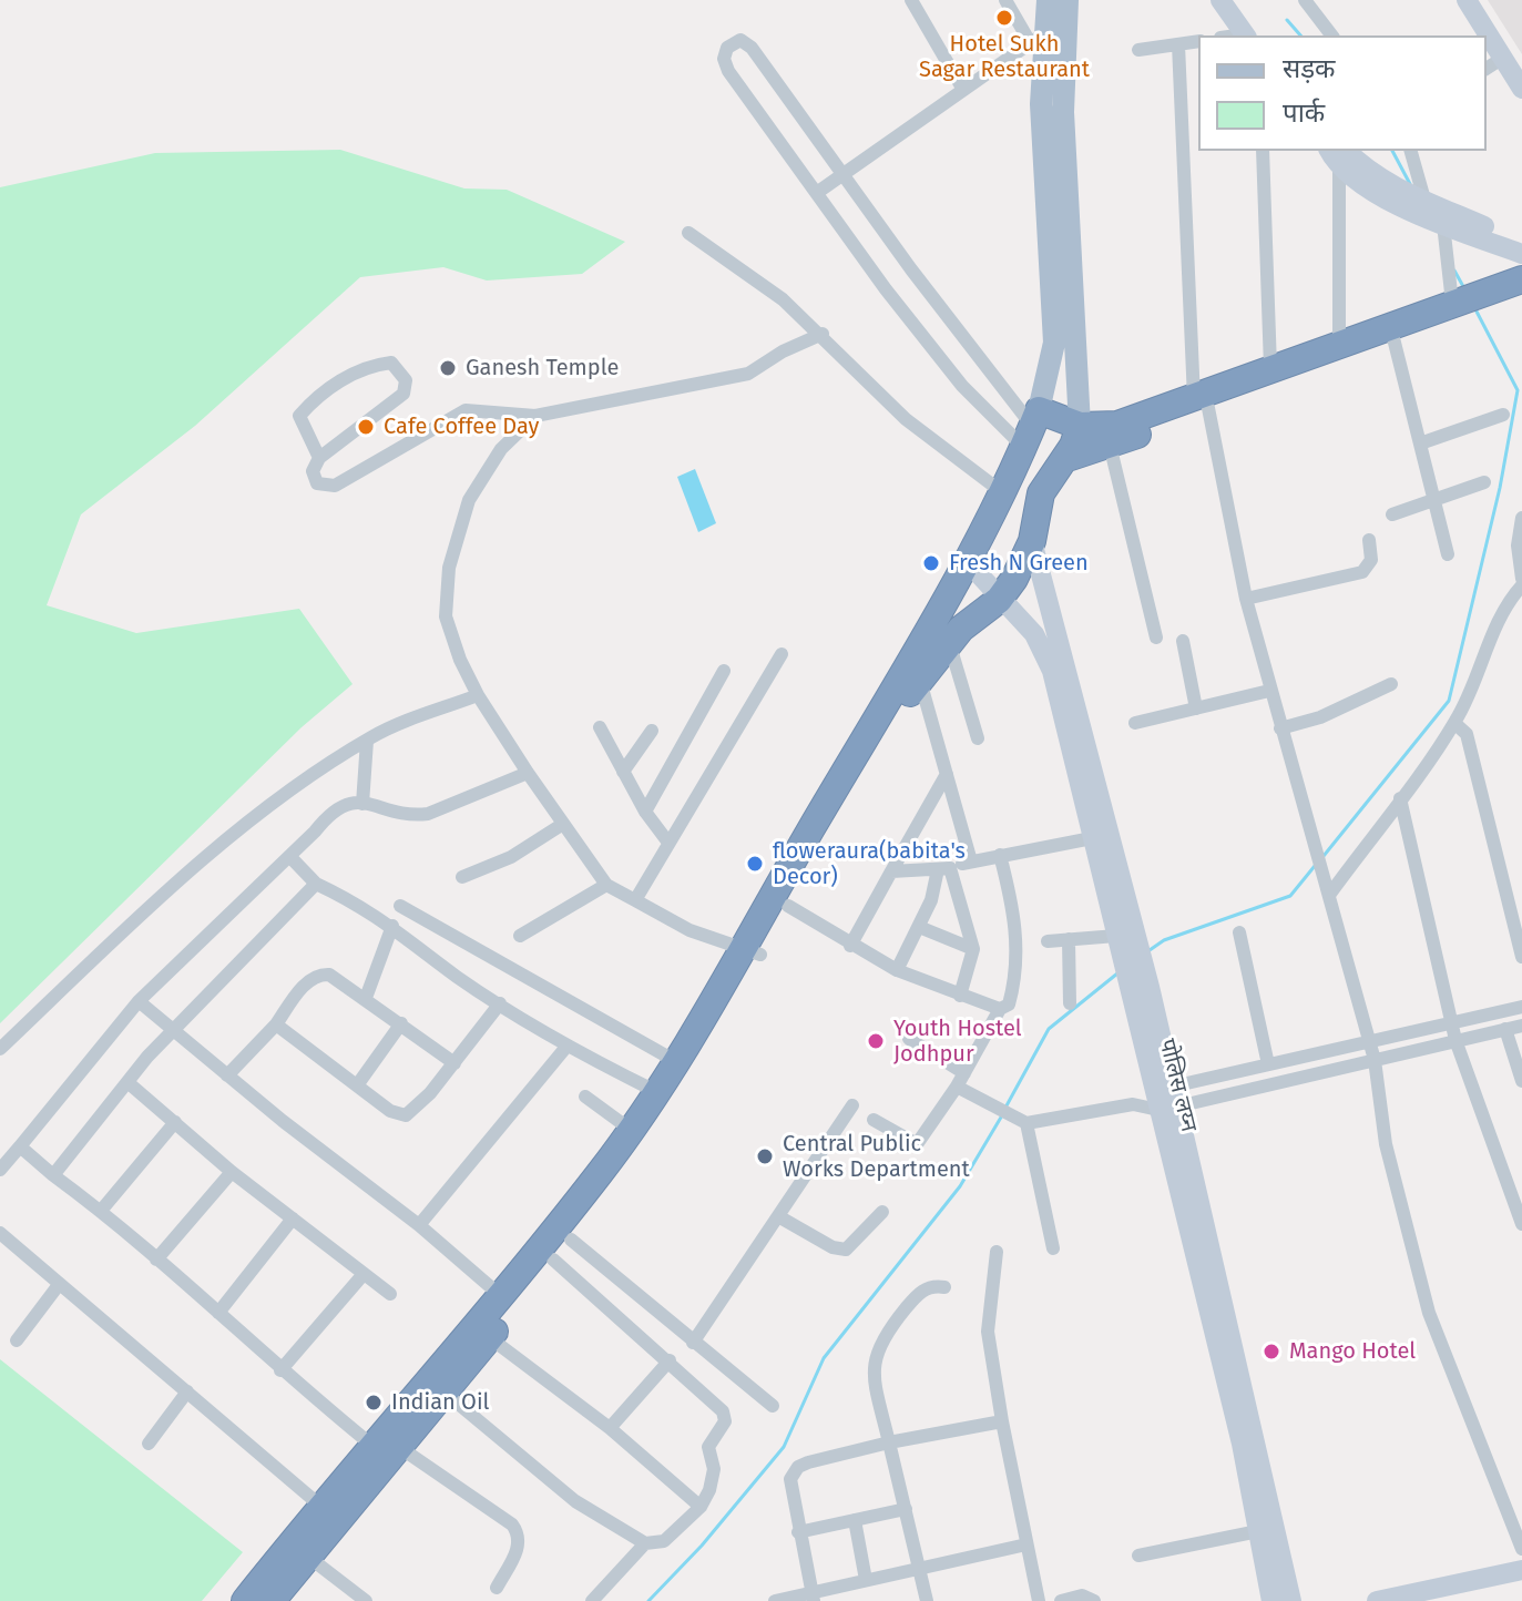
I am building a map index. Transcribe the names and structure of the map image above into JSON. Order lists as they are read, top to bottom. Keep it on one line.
{"streets":{"street":["पोलिस लय्न"]},"places":["Hotel Sukh Sagar Restaurant","Ganesh Temple","Cafe Coffee Day","Fresh N Green","floweraura(babita's Decor)","Youth Hostel Jodhpur","Central Public Works Department","Mango Hotel","Indian Oil"],"legend":["सड़क","पार्क"]}
